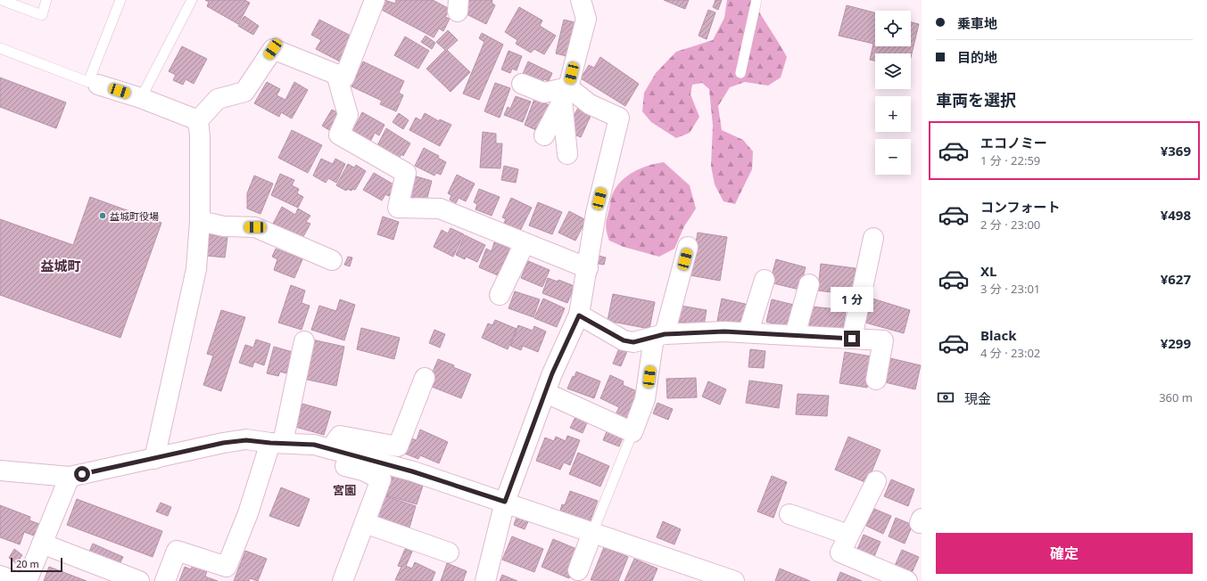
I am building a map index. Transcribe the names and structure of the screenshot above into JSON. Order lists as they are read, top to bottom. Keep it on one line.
{"districts":["益城町","宮園"],"places":["益城町役場"],"scale_bar":"20 m","page":{"banner":["乗車地","目的地"],"map_buttons":["+","−"],"heading":"車両を選択","list":[{"name":"エコノミー","note":"1 分 · 22:59","value":"¥369"},{"name":"コンフォート","note":"2 分 · 23:00","value":"¥498"},{"name":"XL","note":"3 分 · 23:01","value":"¥627"},{"name":"Black","note":"4 分 · 23:02","value":"¥299"}],"bubble":"1 分","pay":["現金","360 m"],"buttons":"確定","scale":"20 m"}}
